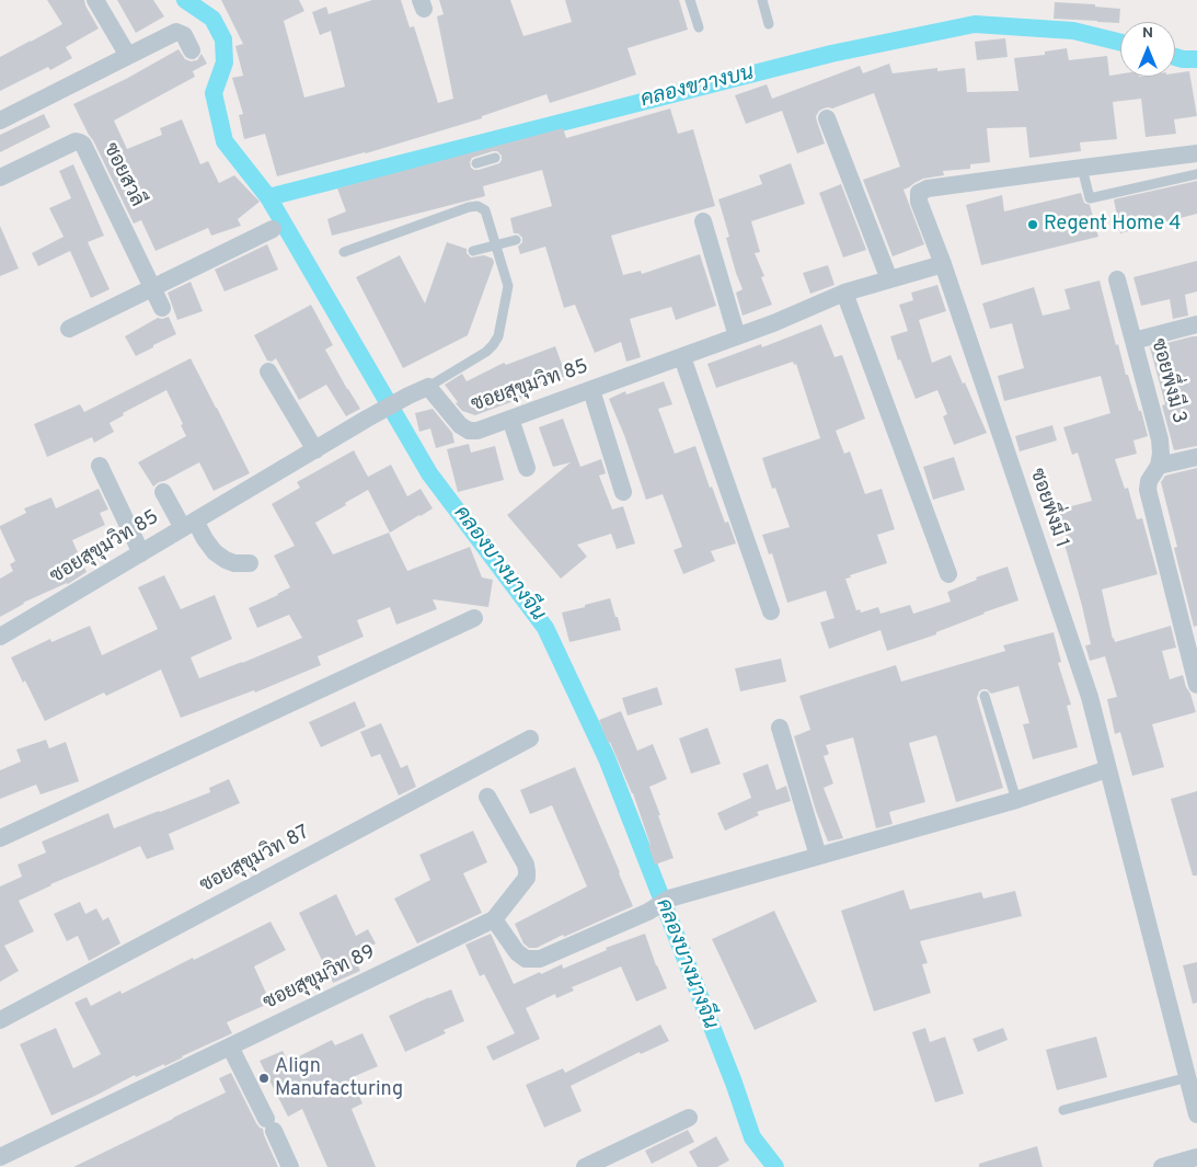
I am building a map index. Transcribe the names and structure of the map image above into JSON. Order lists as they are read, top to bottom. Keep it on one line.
{"streets":{"street":["ซอยสวลี","ซอยพึ่งมี 3","ซอยสุขุมวิท 85","ซอยพึ่งมี 1","ซอยสุขุมวิท 87","ซอยสุขุมวิท 89"]},"crossings":[["ซอยสุขุมวิท 85","ซอยพึ่งมี 1"]],"water":["คลองขวางบน","คลองบางนางจีน"],"places":["Regent Home 4","Align Manufacturing"],"north":"top"}
